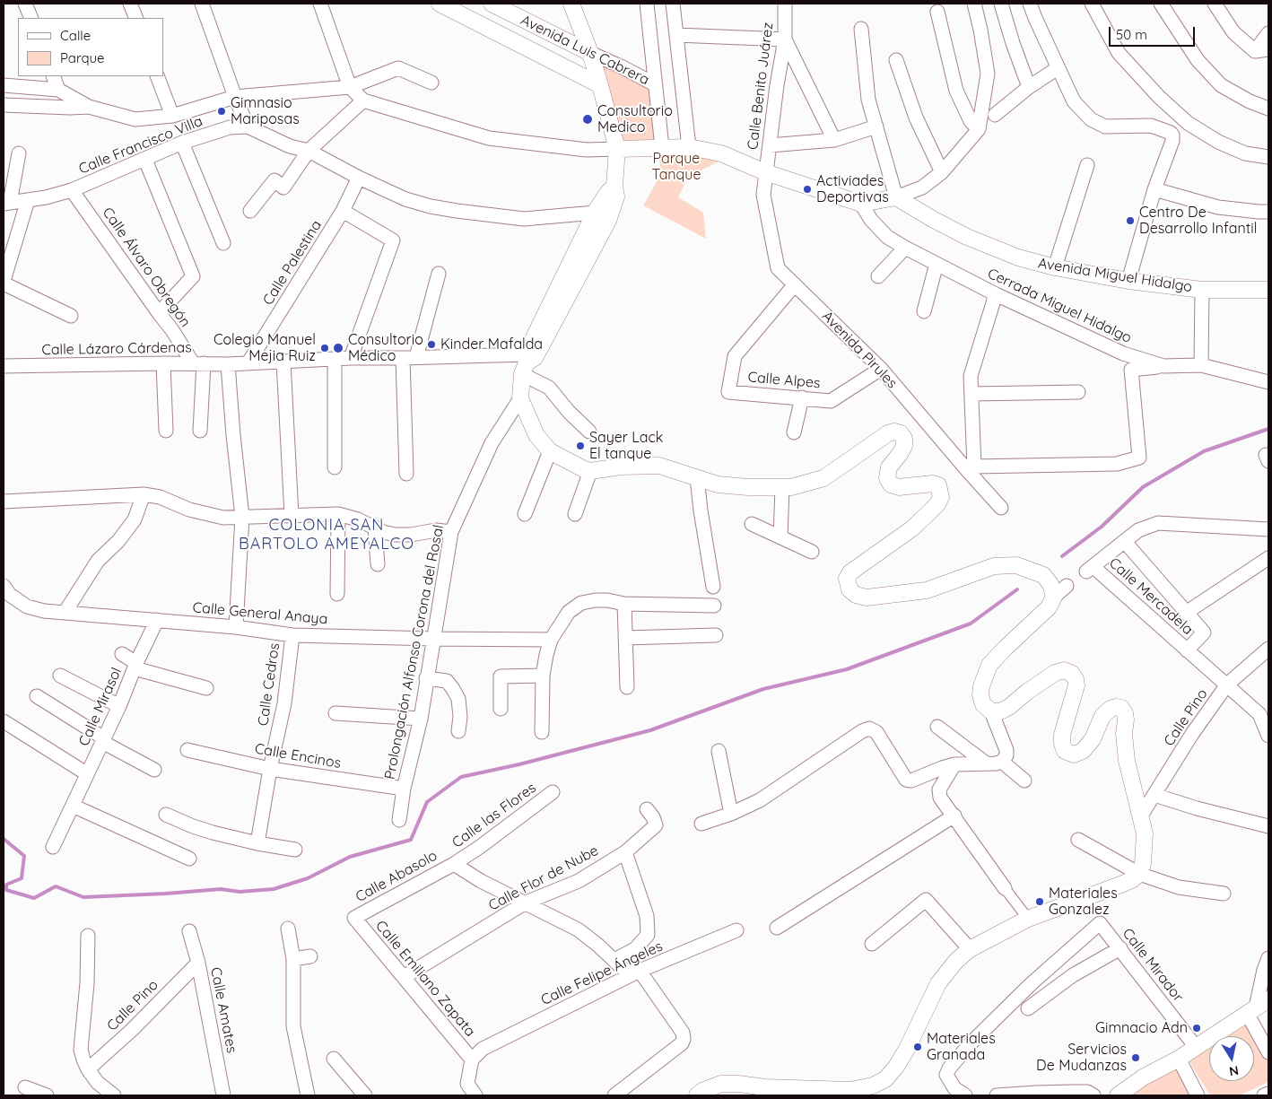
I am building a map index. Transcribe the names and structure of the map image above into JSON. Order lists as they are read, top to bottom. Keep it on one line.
{"streets":{"street":["Avenida Luis Cabrera","Calle Benito Juárez","Calle Francisco Villa","Calle Palestina","Calle Álvaro Obregón","Avenida Miguel Hidalgo","Cerrada Miguel Hidalgo","Calle Lázaro Cárdenas","Avenida Pirules","Calle Alpes","Calle Mercadela","Calle General Anaya","Prolongación Alfonso Corona del Rosal","Calle Cedros","Calle Mirasol","Calle Pino","Calle Encinos","Calle las Flores","Calle Abasolo","Calle Flor de Nube","Calle Mirador","Calle Felipe Ángeles","Calle Emiliano Zapata","Calle Amates"]},"crossings":[["Calle Benito Juárez","Avenida Pirules"],["Calle Francisco Villa","Calle Álvaro Obregón"],["Calle Palestina","Calle Lázaro Cárdenas"],["Calle Álvaro Obregón","Calle Lázaro Cárdenas"],["Avenida Pirules","Calle Alpes"],["Calle Mercadela","Calle Pino"],["Calle General Anaya","Prolongación Alfonso Corona del Rosal"],["Calle General Anaya","Calle Cedros"],["Calle General Anaya","Calle Mirasol"],["Prolongación Alfonso Corona del Rosal","Calle Encinos"],["Calle Cedros","Calle Encinos"],["Calle Pino","Calle Amates"],["Calle las Flores","Calle Abasolo"],["Calle Abasolo","Calle Emiliano Zapata"],["Calle Flor de Nube","Calle Emiliano Zapata"],["Calle Felipe Ángeles","Calle Emiliano Zapata"]],"districts":["COLONIA SAN BARTOLO AMEYALCO"],"parks":["Parque Tanque"],"places":["Gimnasio Mariposas","Consultorio Medico","Activiades Deportivas","Centro De Desarrollo Infantil","Kinder Mafalda","Colegio Manuel Mejia Ruiz","Consultorio Médico","Sayer Lack El tanque","Materiales Gonzalez","Gimnacio Adn","Materiales Granada","Servicios De Mudanzas"],"legend":["Calle","Parque"],"scale_bar":"50 m","north":"bottom"}
